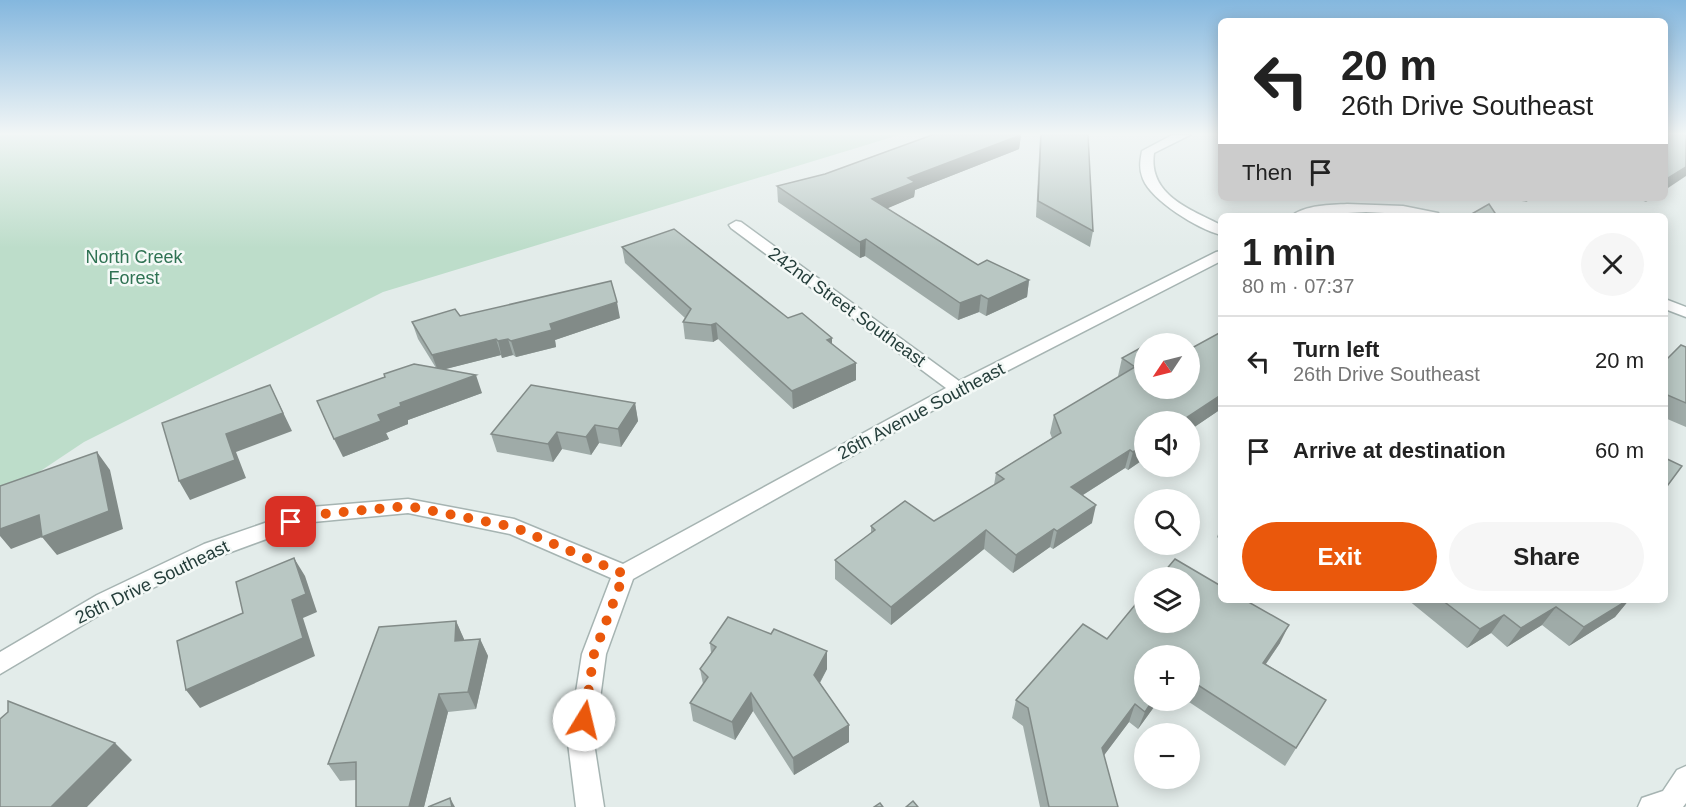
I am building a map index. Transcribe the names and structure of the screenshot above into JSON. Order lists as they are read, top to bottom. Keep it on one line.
{"streets":{"street":["242nd Street Southeast","26th Avenue Southeast","26th Drive Southeast"]},"crossings":[["242nd Street Southeast","26th Avenue Southeast"],["26th Avenue Southeast","26th Drive Southeast"]],"parks":["North Creek Forest"],"north":"bottom left","page":{"turn":["20 m","26th Drive Southeast"],"then":"Then","heading":["1 min","80 m · 07:37"],"list":[{"name":"Turn left","note":"26th Drive Southeast","value":"20 m"},{"name":"Arrive at destination","value":"60 m"}],"map_buttons":["+","−"],"buttons":["Exit","Share"]}}
